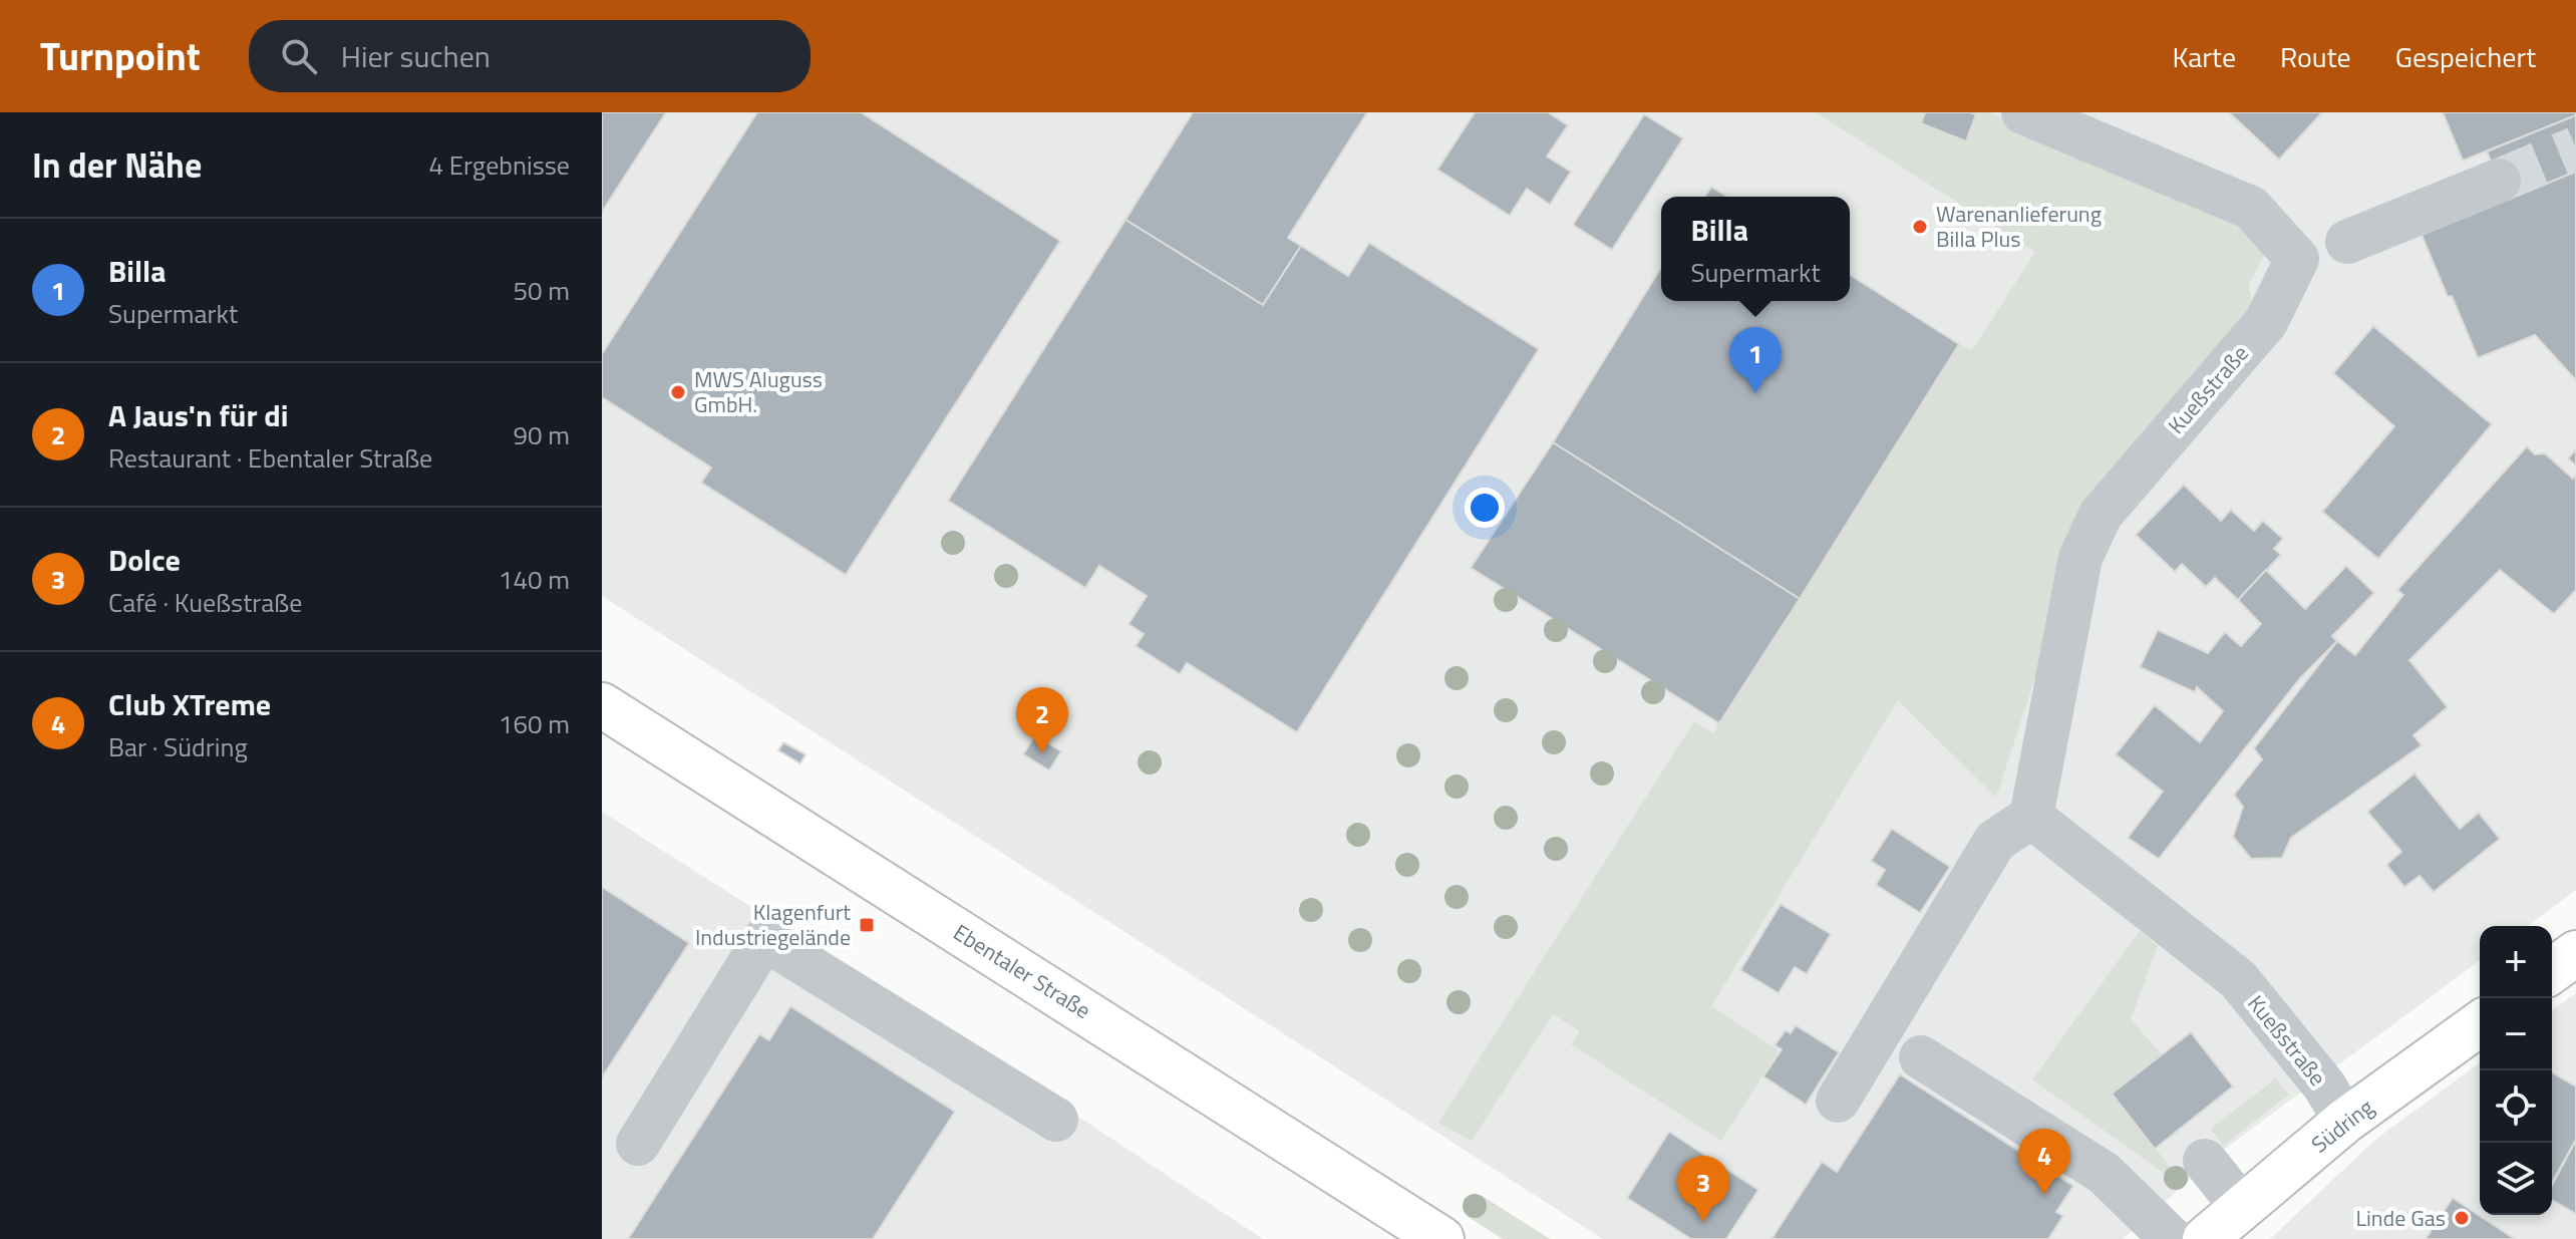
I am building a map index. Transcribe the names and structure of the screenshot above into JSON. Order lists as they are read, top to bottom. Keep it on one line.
{"streets":{"main road":["Ebentaler Straße","Südring"],"street":["Kueßstraße"]},"crossings":[["Kueßstraße","Südring"]],"places":{"other":["Warenanlieferung Billa Plus","MWS Aluguss GmbH.","Linde Gas"],"transit":["Klagenfurt Industriegelände"]},"page":{"header":"Turnpoint","search":"Hier suchen","nav":["Karte","Route","Gespeichert"],"heading":["In der Nähe","4 Ergebnisse"],"popup":["Billa","Supermarkt"],"list":[{"mark":"1","name":"Billa","note":"Supermarkt","value":"50 m"},{"mark":"2","name":"A Jaus'n für di","note":"Restaurant · Ebentaler Straße","value":"90 m"},{"mark":"3","name":"Dolce","note":"Café · Kueßstraße","value":"140 m"},{"mark":"4","name":"Club XTreme","note":"Bar · Südring","value":"160 m"}],"pins":["1","2","4","3"],"map_buttons":["+","−"]}}
